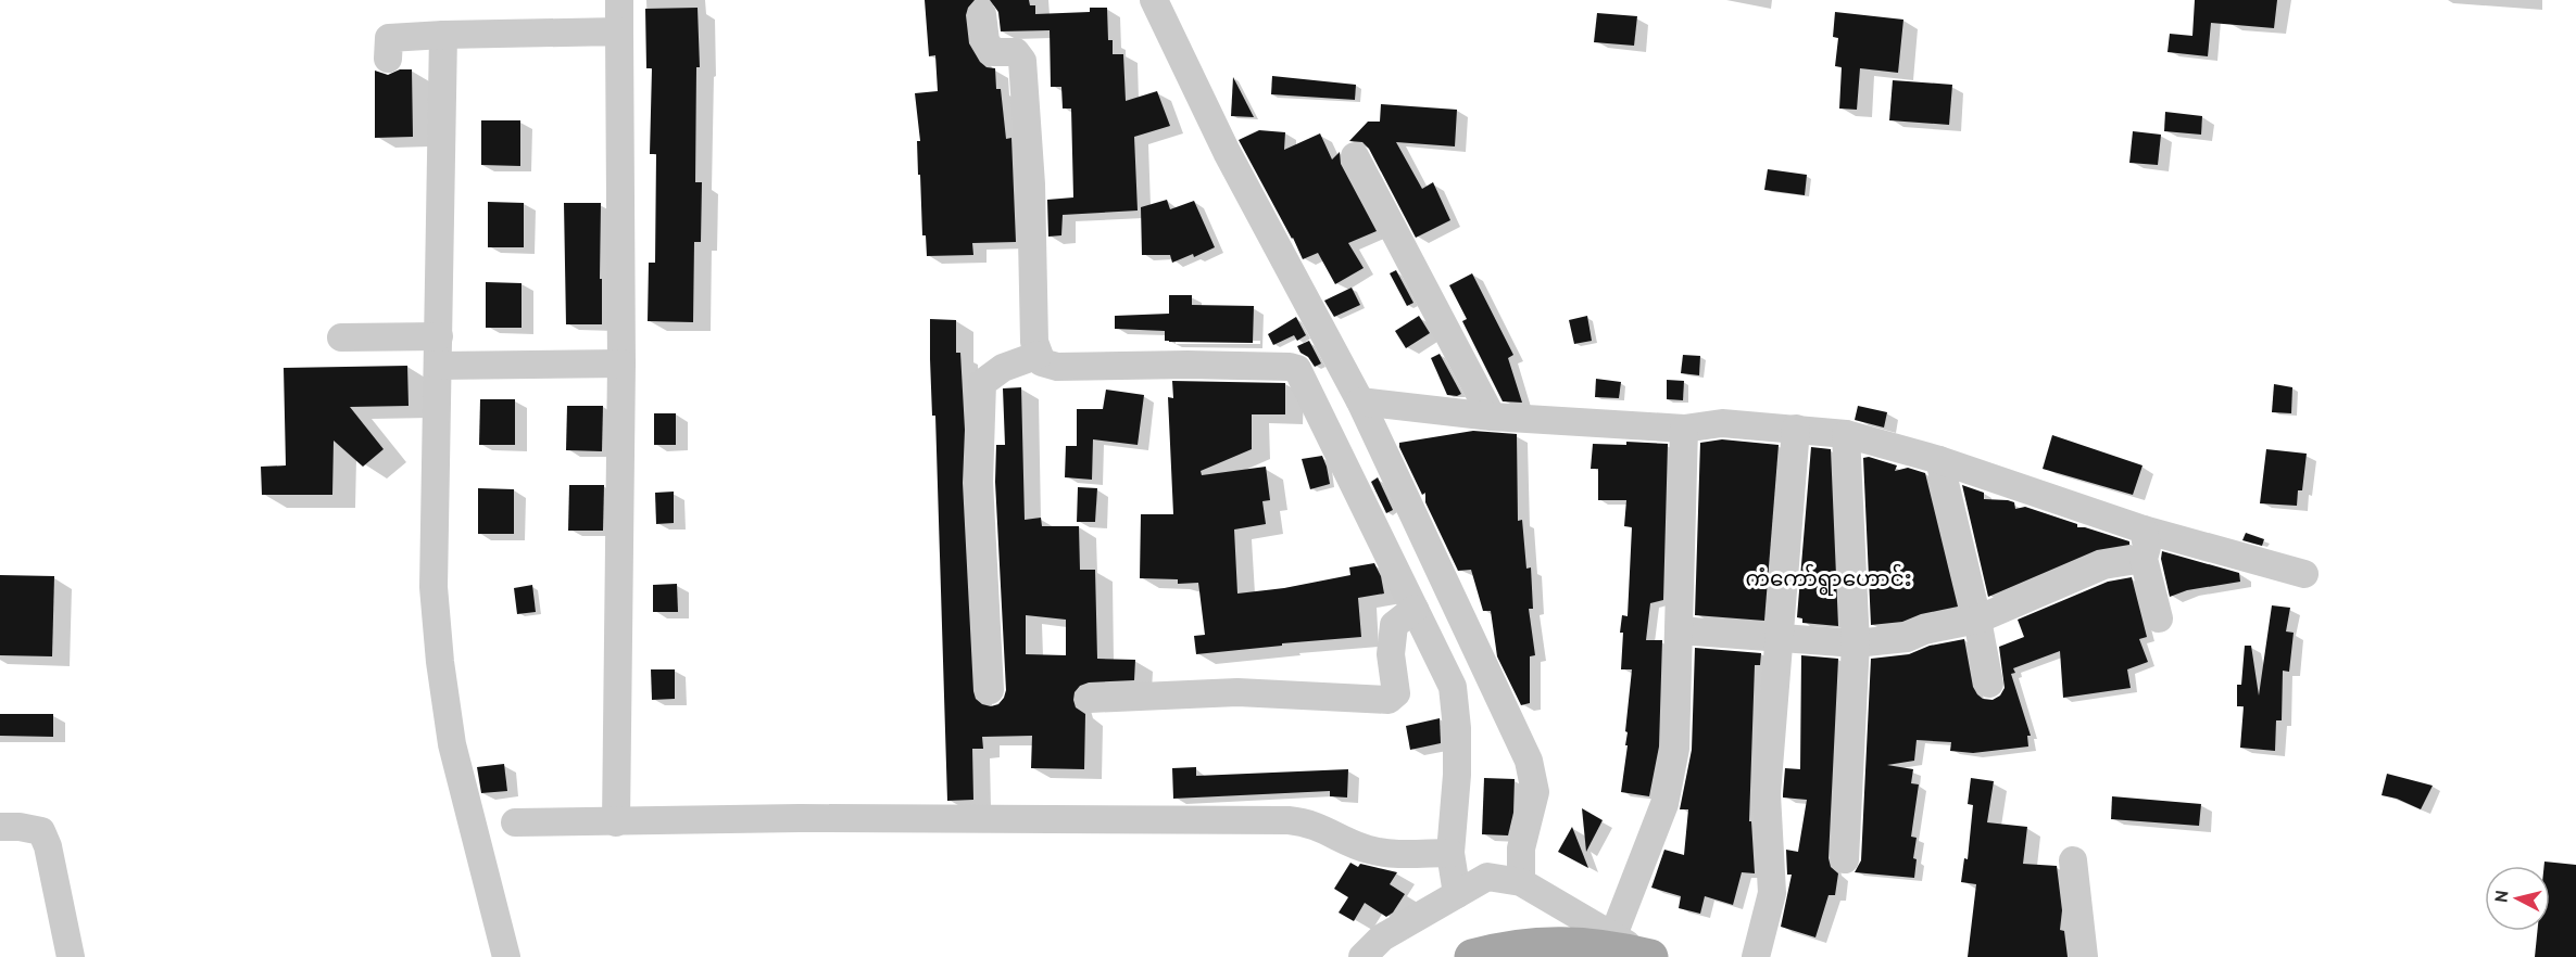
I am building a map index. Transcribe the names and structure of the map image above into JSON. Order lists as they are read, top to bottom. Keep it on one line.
{"districts":["ကံကော်ရွာဟောင်း"],"north":"left"}
